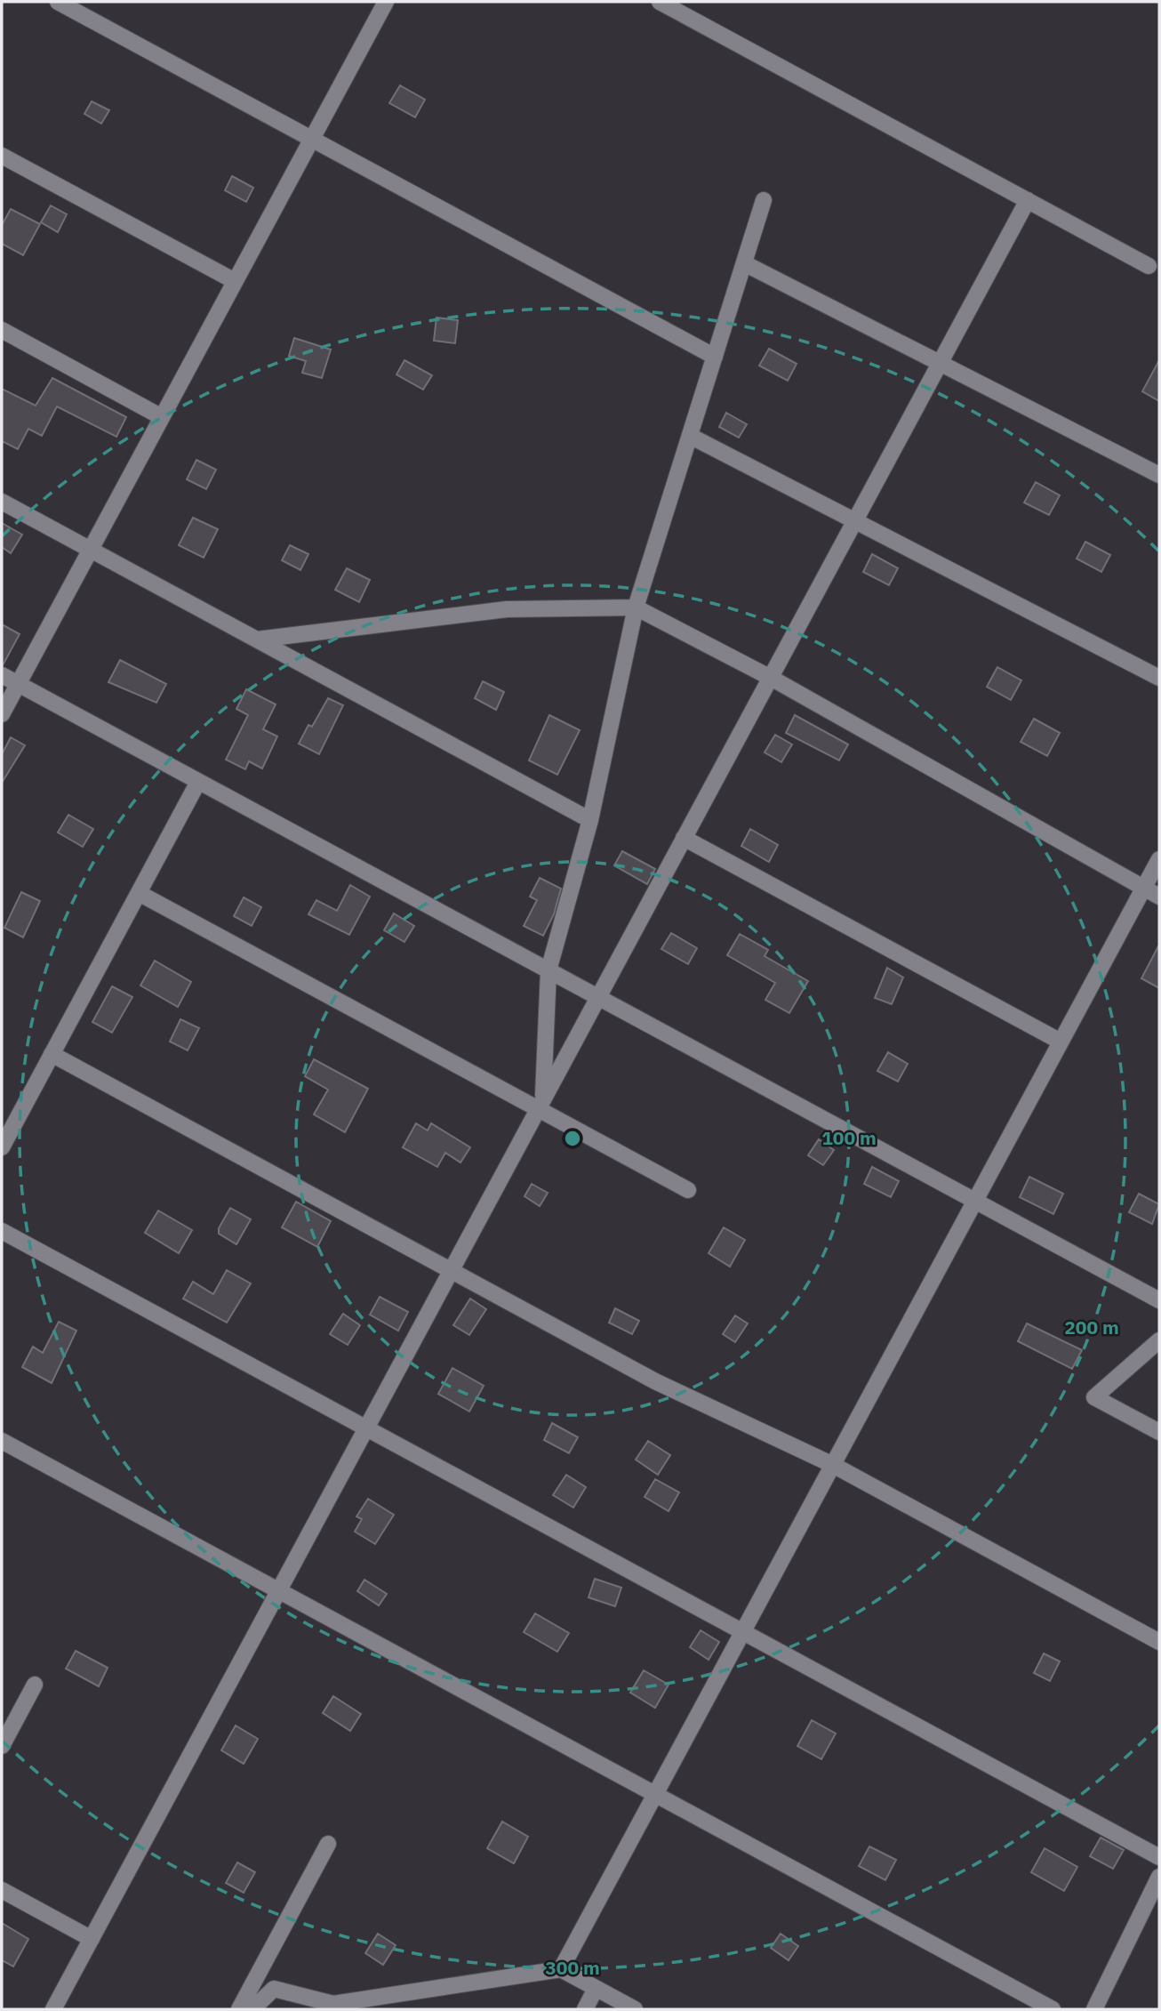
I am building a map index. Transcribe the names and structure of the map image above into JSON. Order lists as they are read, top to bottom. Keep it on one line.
{"rings":["100 m","200 m","300 m"]}
